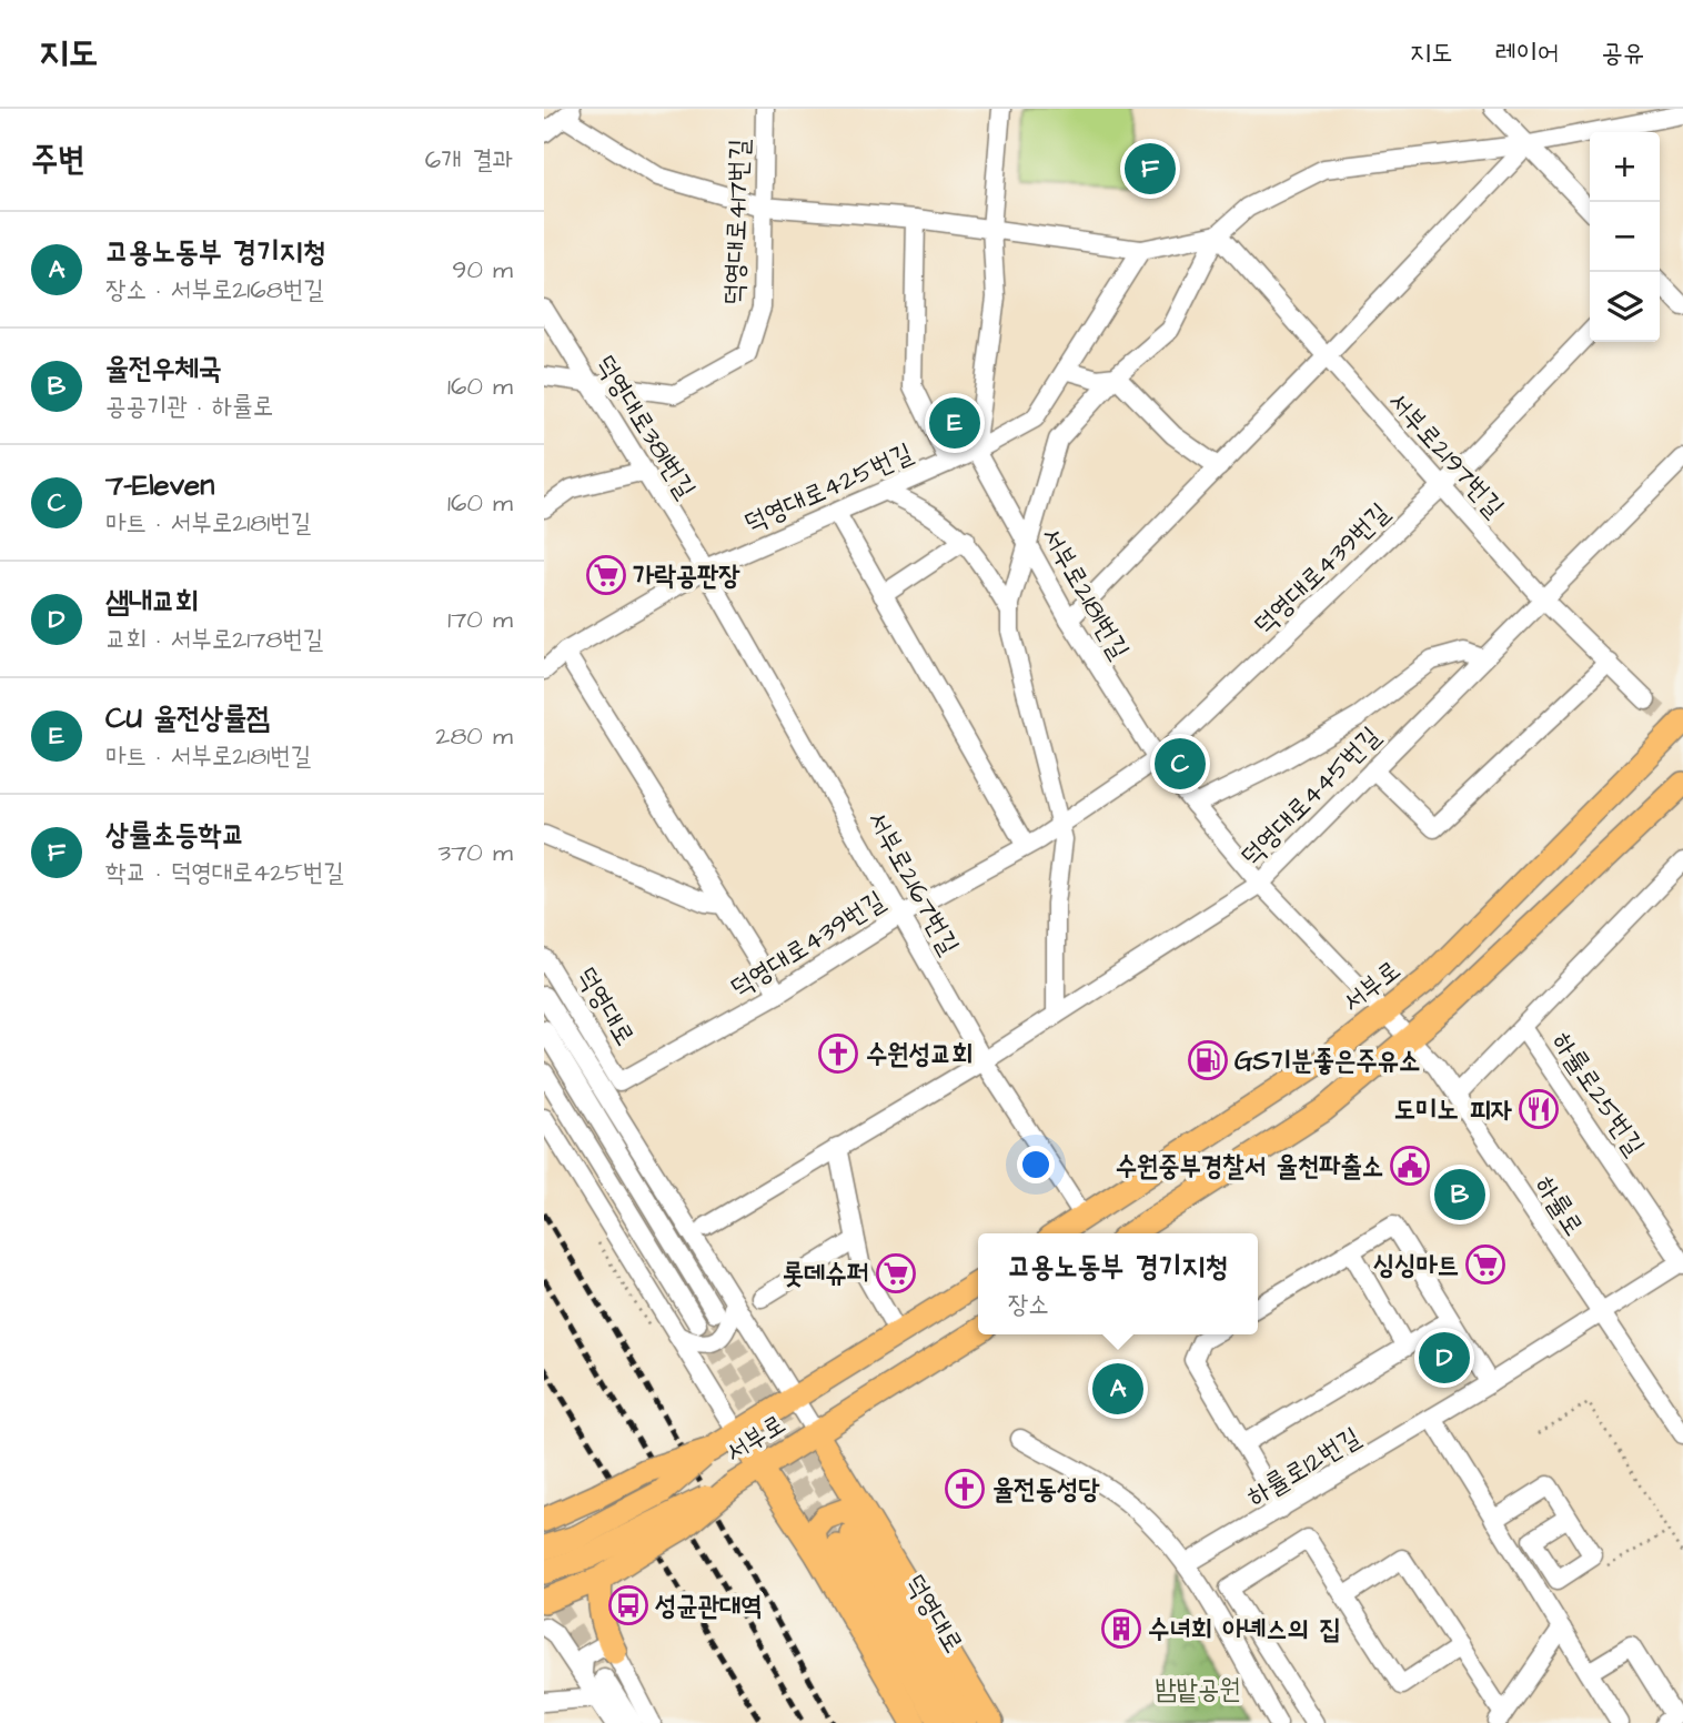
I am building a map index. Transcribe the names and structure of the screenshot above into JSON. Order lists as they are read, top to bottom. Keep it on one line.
{"streets":{"main road":["서부로","덕영대로"],"street":["덕영대로417번길","덕영대로381번길","서부로2197번길","덕영대로425번길","덕영대로439번길","서부로2181번길","덕영대로445번길","서부로2167번길","하률로25번길","하률로","하률로12번길"]},"crossings":[["덕영대로417번길","덕영대로381번길"],["덕영대로381번길","덕영대로425번길"],["덕영대로381번길","서부로2167번길"],["서부로2197번길","덕영대로439번길"],["서부로2197번길","덕영대로445번길"],["덕영대로425번길","서부로2181번길"],["덕영대로425번길","서부로2167번길"],["덕영대로439번길","서부로2181번길"],["덕영대로439번길","서부로2167번길"],["덕영대로439번길","덕영대로"],["서부로2181번길","덕영대로445번길"],["서부로2181번길","서부로"],["서부로2181번길","하률로"],["덕영대로445번길","서부로2167번길"],["서부로2167번길","서부로"],["서부로","하률로"],["하률로25번길","하률로12번길"],["하률로","하률로12번길"]],"parks":["밤밭공원"],"places":{"supermarket":["가락공판장","싱싱마트","롯데슈퍼"],"church":["수원성교회","율전동성당"],"fuel station":["GS기분좋은주유소"],"restaurant":["도미노 피자"],"public building":["수원중부경찰서 율천파출소"],"bus stop":["성균관대역"],"building":["수녀회 아녜스의 집"]},"page":{"header":"지도","nav":["지도","레이어","공유"],"heading":["주변","6개 결과"],"map_buttons":["+","−"],"pins":["F","E","C","B","D","A"],"list":[{"mark":"A","name":"고용노동부 경기지청","note":"장소 · 서부로2168번길","value":"90 m"},{"mark":"B","name":"율전우체국","note":"공공기관 · 하률로","value":"160 m"},{"mark":"C","name":"7-Eleven","note":"마트 · 서부로2181번길","value":"160 m"},{"mark":"D","name":"샘내교회","note":"교회 · 서부로2178번길","value":"170 m"},{"mark":"E","name":"CU 율전상률점","note":"마트 · 서부로2181번길","value":"280 m"},{"mark":"F","name":"상률초등학교","note":"학교 · 덕영대로425번길","value":"370 m"}],"popup":["고용노동부 경기지청","장소"]}}
